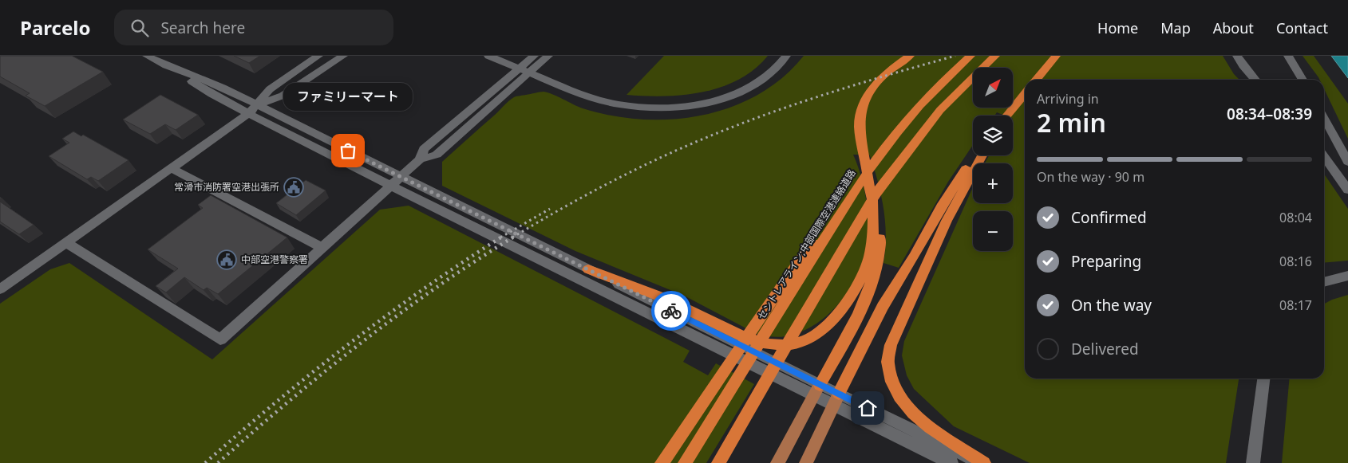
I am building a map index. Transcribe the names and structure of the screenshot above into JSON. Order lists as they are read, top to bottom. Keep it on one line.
{"streets":{"highway":["セントレアライン;中部国際空港連絡道路"]},"places":{"other":["ファミリーマート"],"public building":["常滑市消防署空港出張所","中部空港警察署"]},"north":"top right","page":{"header":"Parcelo","search":"Search here","nav":["Home","Map","About","Contact"],"map_buttons":["+","−"],"heading":["2 min","Arriving in","08:34–08:39"],"bubble":"ファミリーマート","bar":"On the way · 90 m","list":[["Confirmed","08:04"],["Preparing","08:16"],["On the way","08:17"],"Delivered"]}}
